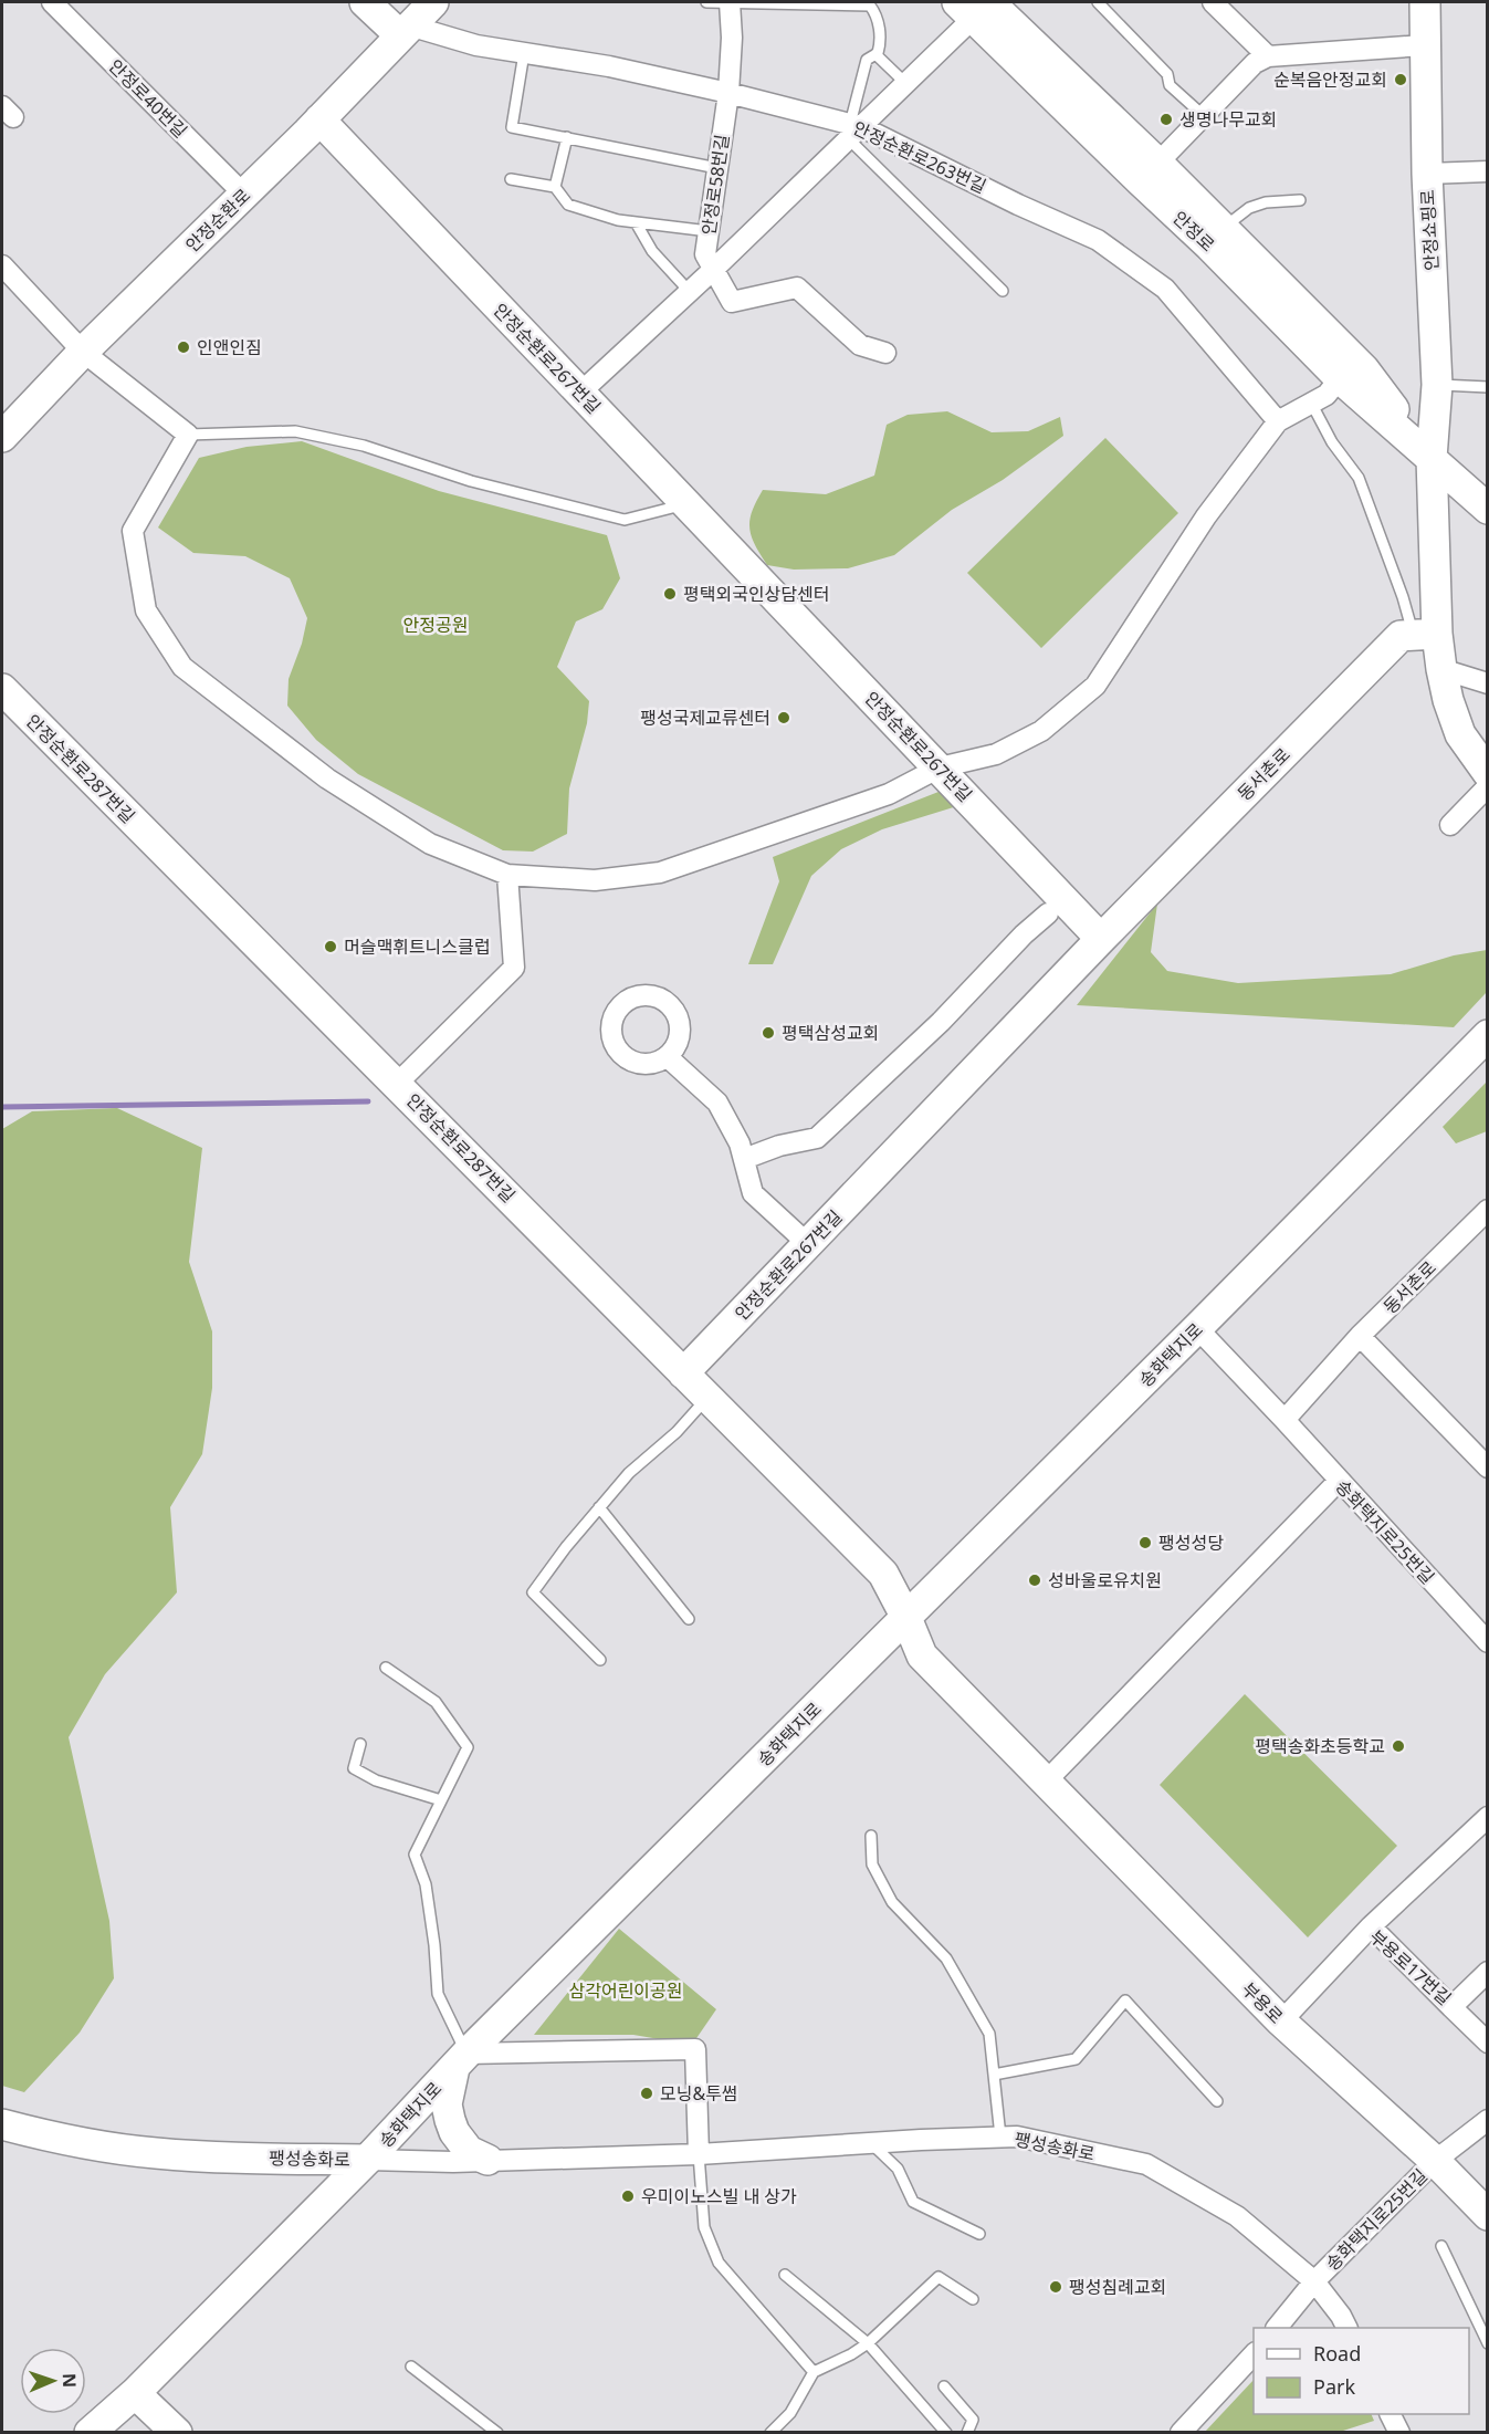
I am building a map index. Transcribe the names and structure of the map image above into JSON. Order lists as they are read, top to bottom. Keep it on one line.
{"streets":{"street":["안정로40번길","안정순환로263번길","안정로58번길","안정순환로","안정쇼핑로","안정로","안정순환로267번길","안정순환로287번길","동서촌로","송화택지로","송화택지로25번길","부용로17번길","부용로","팽성송화로"]},"crossings":[["안정로40번길","안정순환로"],["안정순환로263번길","안정로58번길"],["안정순환로263번길","안정순환로"],["안정순환로","안정순환로267번길"],["안정쇼핑로","안정로"],["안정순환로267번길","안정순환로287번길"],["안정순환로267번길","동서촌로"],["안정순환로287번길","송화택지로"],["안정순환로287번길","부용로"],["송화택지로","송화택지로25번길"],["송화택지로","부용로"],["송화택지로","팽성송화로"],["송화택지로25번길","부용로"],["송화택지로25번길","팽성송화로"],["부용로17번길","부용로"]],"parks":["안정공원","삼각어린이공원"],"places":["순복음안정교회","생명나무교회","인앤인짐","평택외국인상담센터","팽성국제교류센터","머슬맥휘트니스클럽","평택삼성교회","팽성성당","성바울로유치원","평택송화초등학교","모닝&투썸","우미이노스빌 내 상가","팽성침례교회"],"legend":["Road","Park"],"north":"right"}
